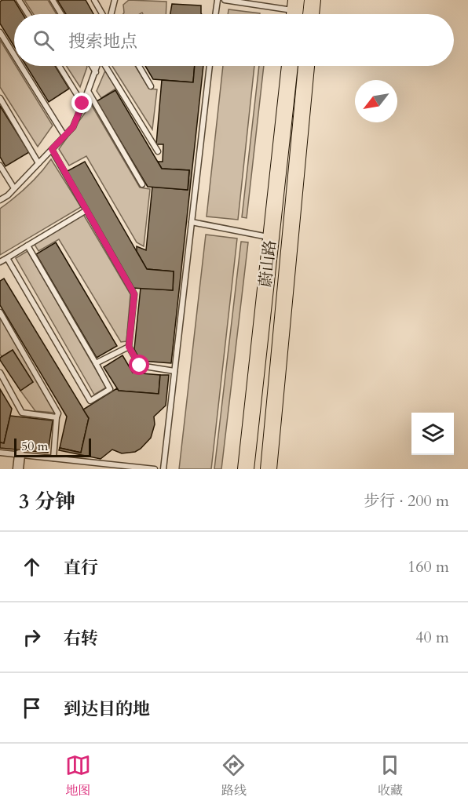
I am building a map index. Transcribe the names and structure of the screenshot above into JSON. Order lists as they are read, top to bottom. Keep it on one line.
{"streets":{"main road":["蔚山路"]},"scale_bar":"50 m","north":"bottom left","page":{"search":"搜索地点","scale":"50 m","heading":["3 分钟","步行 · 200 m"],"list":[["直行","160 m"],["右转","40 m"],"到达目的地"],"nav":["地图","路线","收藏"]}}
